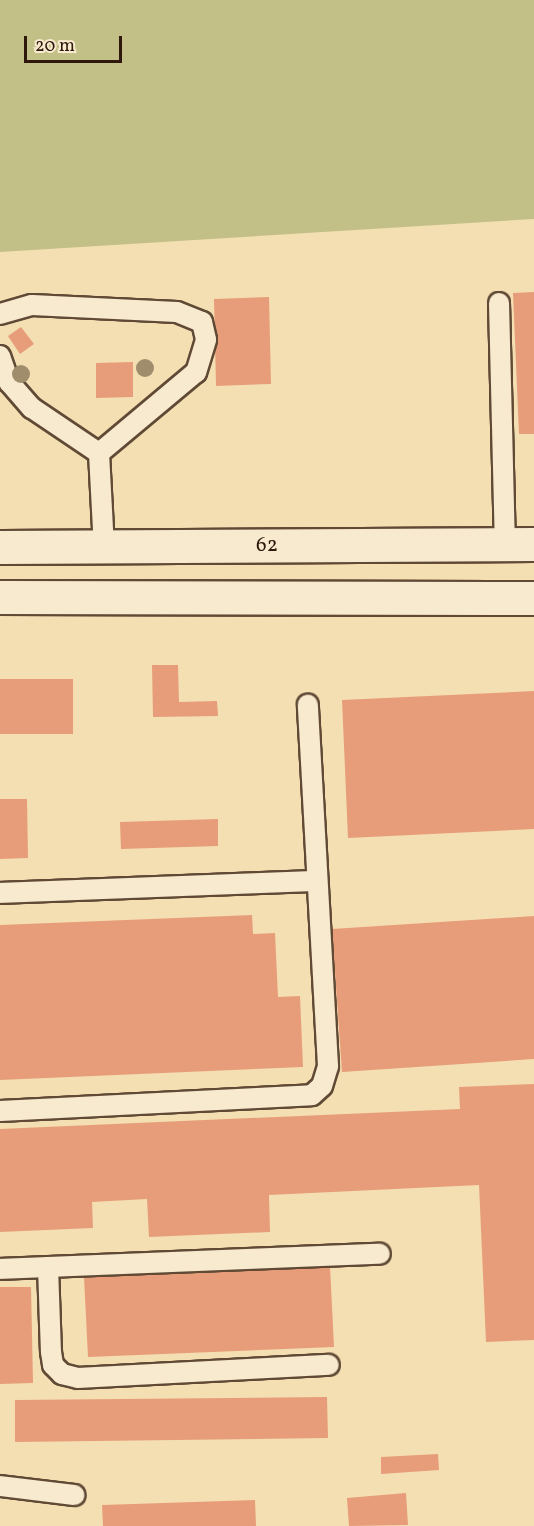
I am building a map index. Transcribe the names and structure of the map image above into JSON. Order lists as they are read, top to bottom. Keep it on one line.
{"streets":{"street":["62"]},"scale_bar":"20 m"}
